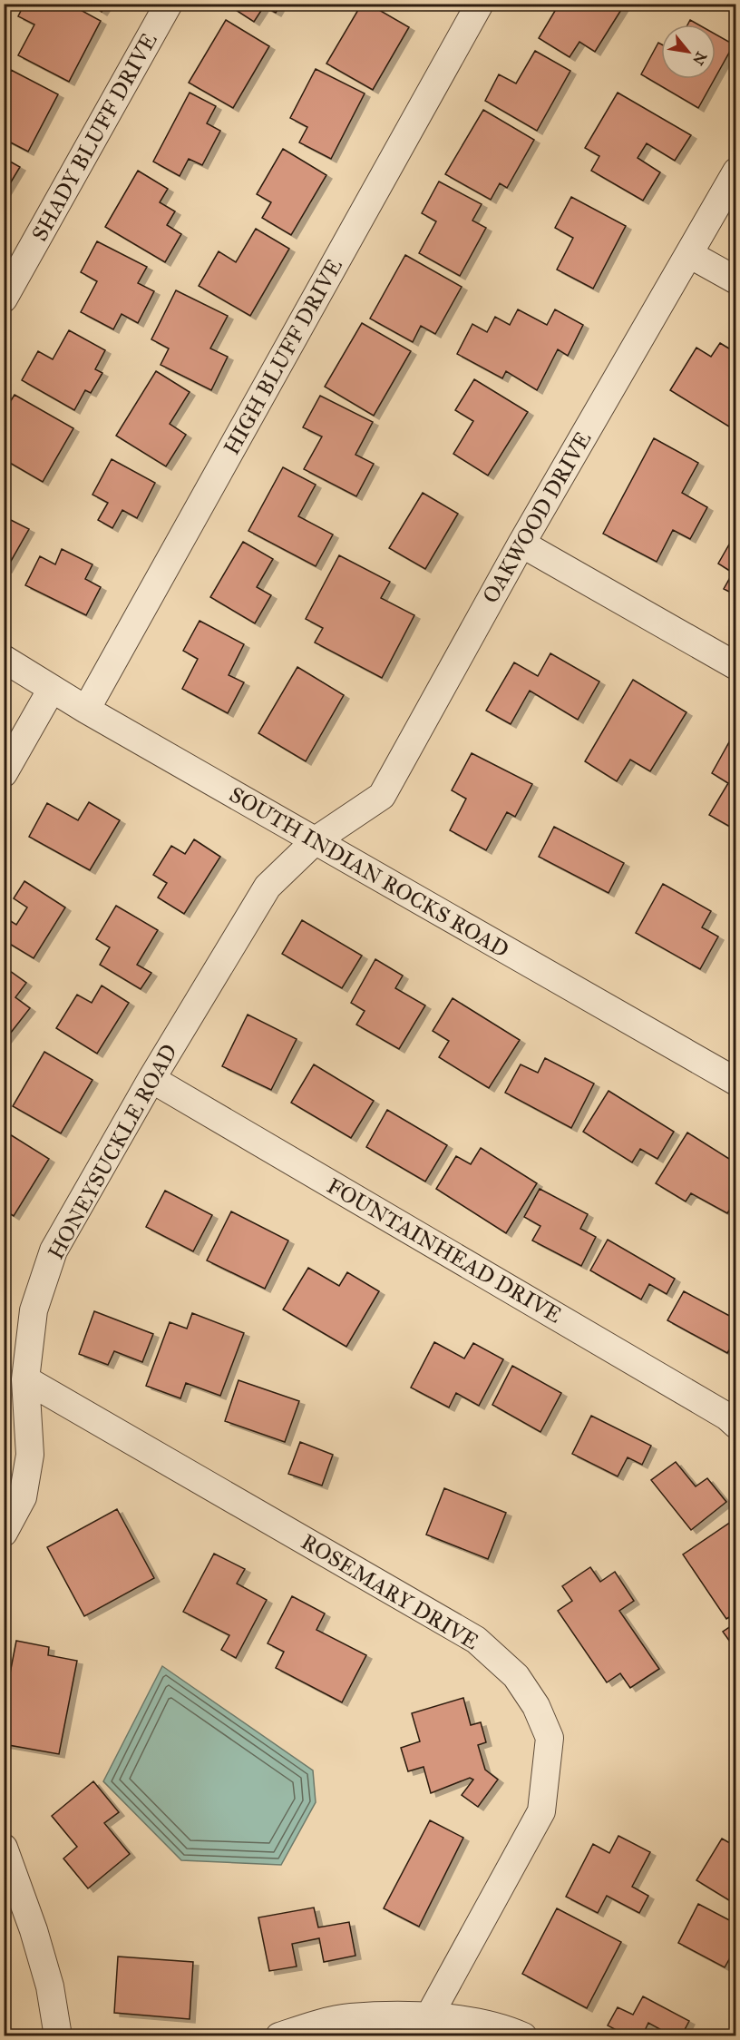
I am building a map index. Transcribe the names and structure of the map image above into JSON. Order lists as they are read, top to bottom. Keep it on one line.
{"streets":{"street":["SHADY BLUFF DRIVE","HIGH BLUFF DRIVE","OAKWOOD DRIVE","SOUTH INDIAN ROCKS ROAD","HONEYSUCKLE ROAD","FOUNTAINHEAD DRIVE","ROSEMARY DRIVE"]},"crossings":[["HIGH BLUFF DRIVE","SOUTH INDIAN ROCKS ROAD"],["OAKWOOD DRIVE","SOUTH INDIAN ROCKS ROAD"],["OAKWOOD DRIVE","HONEYSUCKLE ROAD"],["SOUTH INDIAN ROCKS ROAD","HONEYSUCKLE ROAD"],["HONEYSUCKLE ROAD","FOUNTAINHEAD DRIVE"],["HONEYSUCKLE ROAD","ROSEMARY DRIVE"]],"north":"bottom right"}
